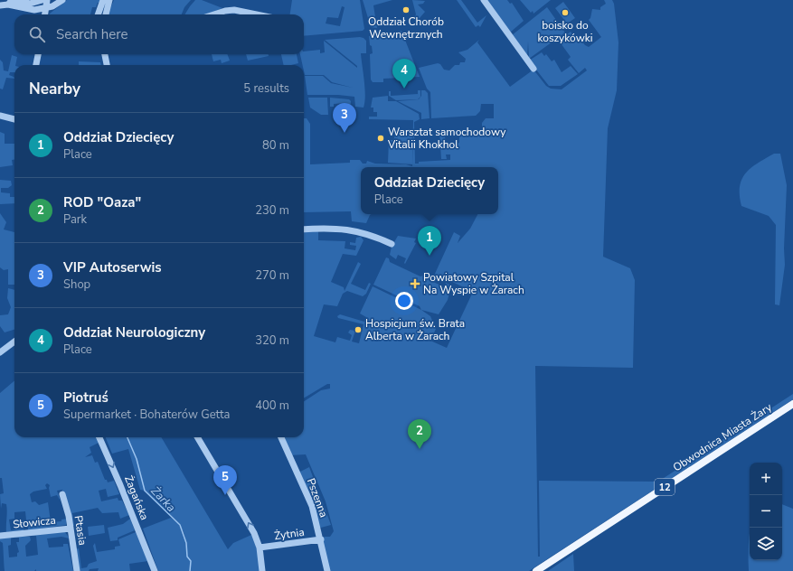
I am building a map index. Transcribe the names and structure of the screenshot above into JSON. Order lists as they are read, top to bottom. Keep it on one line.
{"streets":{"main road":["Obwodnica Miasta Żary","12"],"street":["Żagańska","Pszenna","Słowicza","Ptasia","Żytnia"]},"crossings":[["Pszenna","Żytnia"],["Słowicza","Ptasia"]],"one_way":["Żagańska"],"water":["Żarka"],"places":{"other":["Oddział Chorób Wewnętrznych","boisko do koszykówki","Warsztat samochodowy Vitalii Khokhol","Hospicjum św. Brata Alberta w Żarach"],"health":["Powiatowy Szpital Na Wyspie w Żarach"]},"page":{"search":"Search here","pins":["4","3","1","2","5"],"heading":["Nearby","5 results"],"list":[{"mark":"1","name":"Oddział Dziecięcy","note":"Place","value":"80 m"},{"mark":"2","name":"ROD \"Oaza\"","note":"Park","value":"230 m"},{"mark":"3","name":"VIP Autoserwis","note":"Shop","value":"270 m"},{"mark":"4","name":"Oddział Neurologiczny","note":"Place","value":"320 m"},{"mark":"5","name":"Piotruś","note":"Supermarket · Bohaterów Getta","value":"400 m"}],"popup":["Oddział Dziecięcy","Place"],"map_buttons":["+","−"]}}
